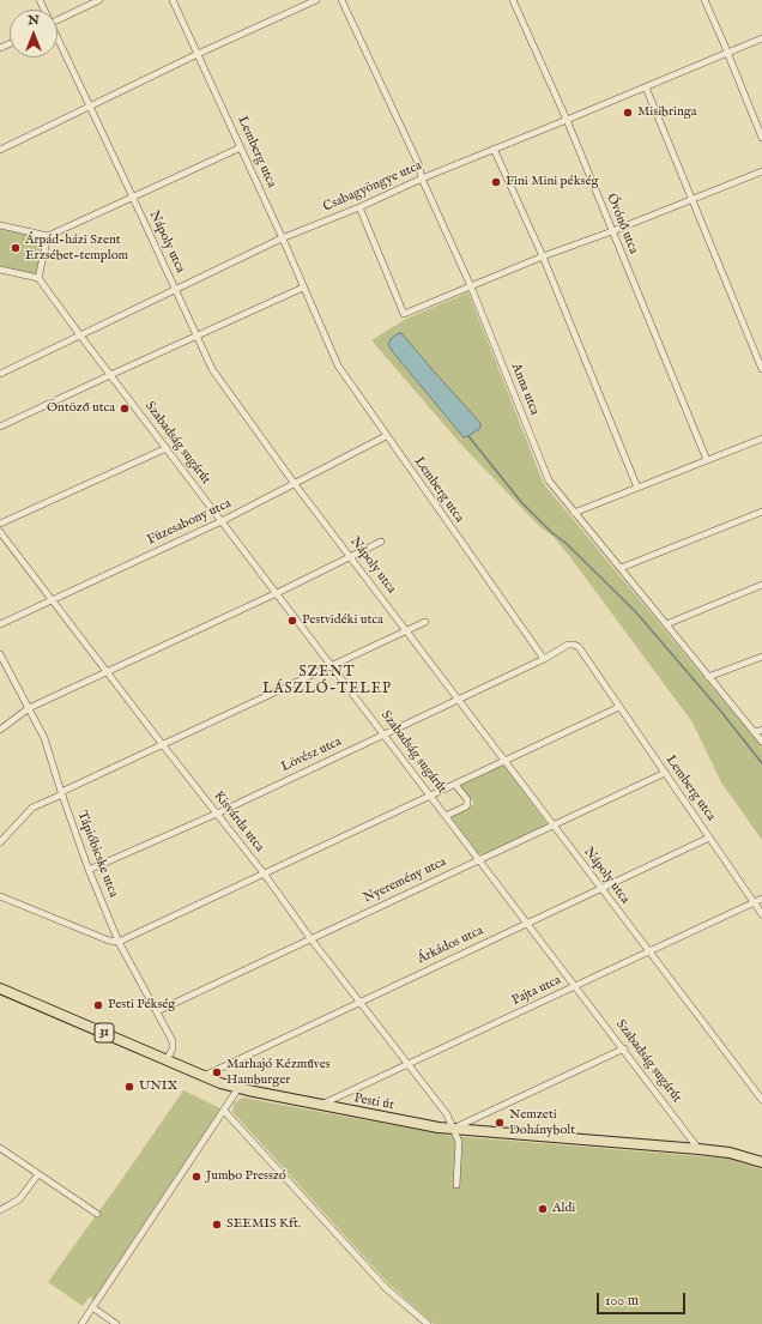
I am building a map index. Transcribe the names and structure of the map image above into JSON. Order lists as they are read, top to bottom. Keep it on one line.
{"streets":{"main road":["31","Pesti út"],"street":["Lemberg utca","Csabagyöngye utca","Óvónő utca","Nápoly utca","Anna utca","Szabadság sugárút","Füzesabony utca","Lövész utca","Kisvárda utca","Tápióbicske utca","Nyeremény utca","Árkádos utca","Pajta utca"]},"crossings":[["Lemberg utca","Csabagyöngye utca"],["Lemberg utca","Füzesabony utca"],["Lemberg utca","Lövész utca"],["Lemberg utca","Nyeremény utca"],["Lemberg utca","Árkádos utca"],["Lemberg utca","Pajta utca"],["Csabagyöngye utca","Óvónő utca"],["Csabagyöngye utca","Nápoly utca"],["Csabagyöngye utca","Anna utca"],["Csabagyöngye utca","Szabadság sugárút"],["Nápoly utca","Füzesabony utca"],["Nápoly utca","Lövész utca"],["Nápoly utca","Nyeremény utca"],["Nápoly utca","Árkádos utca"],["Nápoly utca","Pajta utca"],["Szabadság sugárút","Füzesabony utca"],["Szabadság sugárút","Lövész utca"],["Szabadság sugárút","Nyeremény utca"],["Szabadság sugárút","Árkádos utca"],["Szabadság sugárút","Pajta utca"],["Szabadság sugárút","Pesti út"],["Füzesabony utca","Kisvárda utca"],["Lövész utca","Kisvárda utca"],["Lövész utca","Tápióbicske utca"],["Kisvárda utca","Nyeremény utca"],["Kisvárda utca","Árkádos utca"],["Kisvárda utca","Pajta utca"],["Kisvárda utca","Pesti út"],["Tápióbicske utca","Nyeremény utca"],["Tápióbicske utca","Pesti út"],["Árkádos utca","Pesti út"],["Pajta utca","Pesti út"]],"districts":["SZENT LÁSZLÓ-TELEP"],"places":["Misibringa","Fini Mini pékség","Árpád-házi Szent Erzsébet-templom","Öntöző utca","Pestvidéki utca","Pesti Pékség","Marhajó Kézműves Hamburger","UNIX","Nemzeti Dohánybolt","Jumbo Presszó","Aldi","SEEMIS Kft."],"scale_bar":"100 m","north":"top"}
